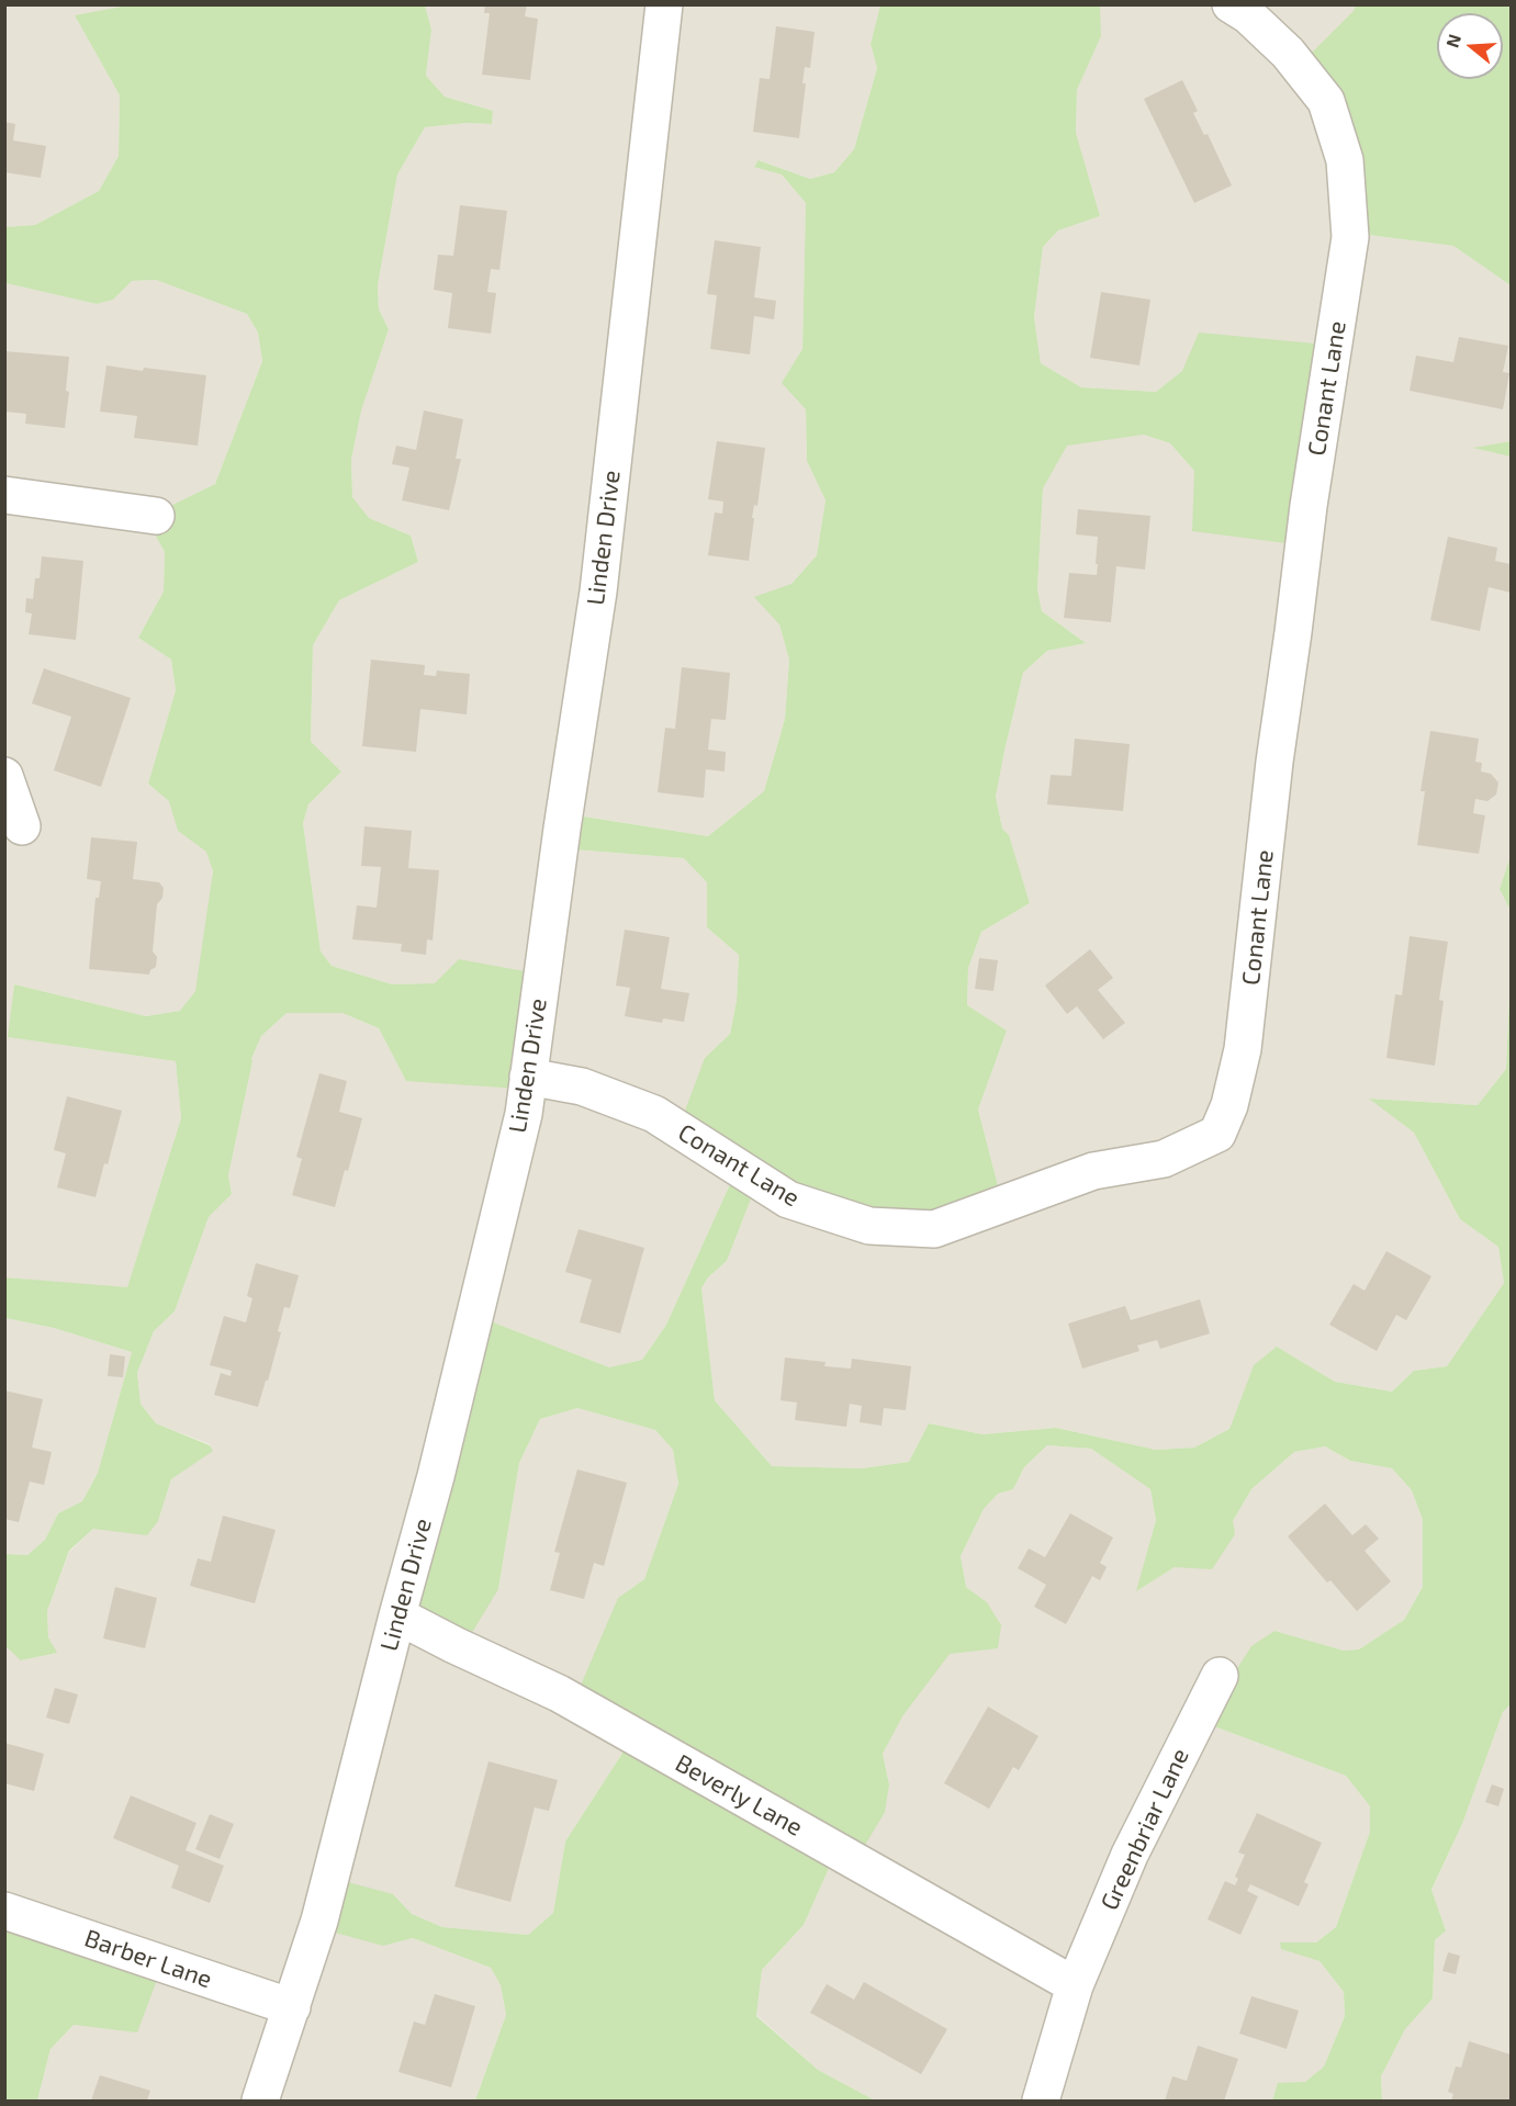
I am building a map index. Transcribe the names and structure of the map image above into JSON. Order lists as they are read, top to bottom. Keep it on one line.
{"streets":{"street":["Conant Lane","Linden Drive","Beverly Lane","Greenbriar Lane","Barber Lane"]},"crossings":[["Conant Lane","Linden Drive"],["Linden Drive","Beverly Lane"],["Linden Drive","Barber Lane"],["Beverly Lane","Greenbriar Lane"]],"north":"left"}
